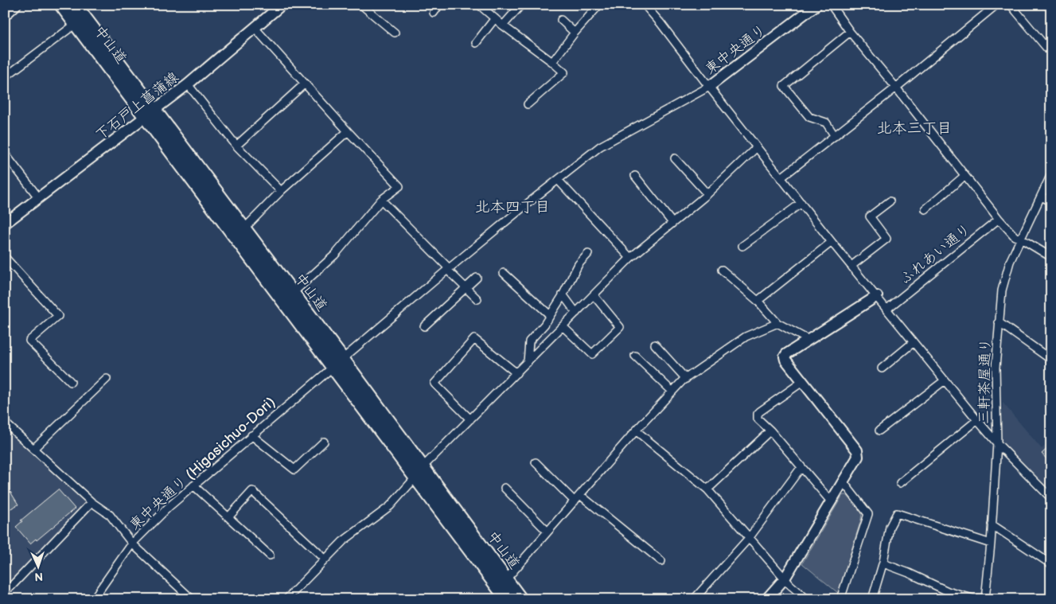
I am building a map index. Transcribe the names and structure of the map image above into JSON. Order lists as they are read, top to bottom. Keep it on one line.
{"streets":{"highway":["中山道"],"street":["東中央通り","下石戸上菖蒲線","ふれあい通り","三軒茶屋通り","東中央通り (Higasichuo-Dori)"]},"crossings":[["中山道","下石戸上菖蒲線"],["中山道","東中央通り (Higasichuo-Dori)"],["東中央通り","東中央通り (Higasichuo-Dori)"]],"districts":["北本三丁目","北本四丁目"],"north":"bottom"}
